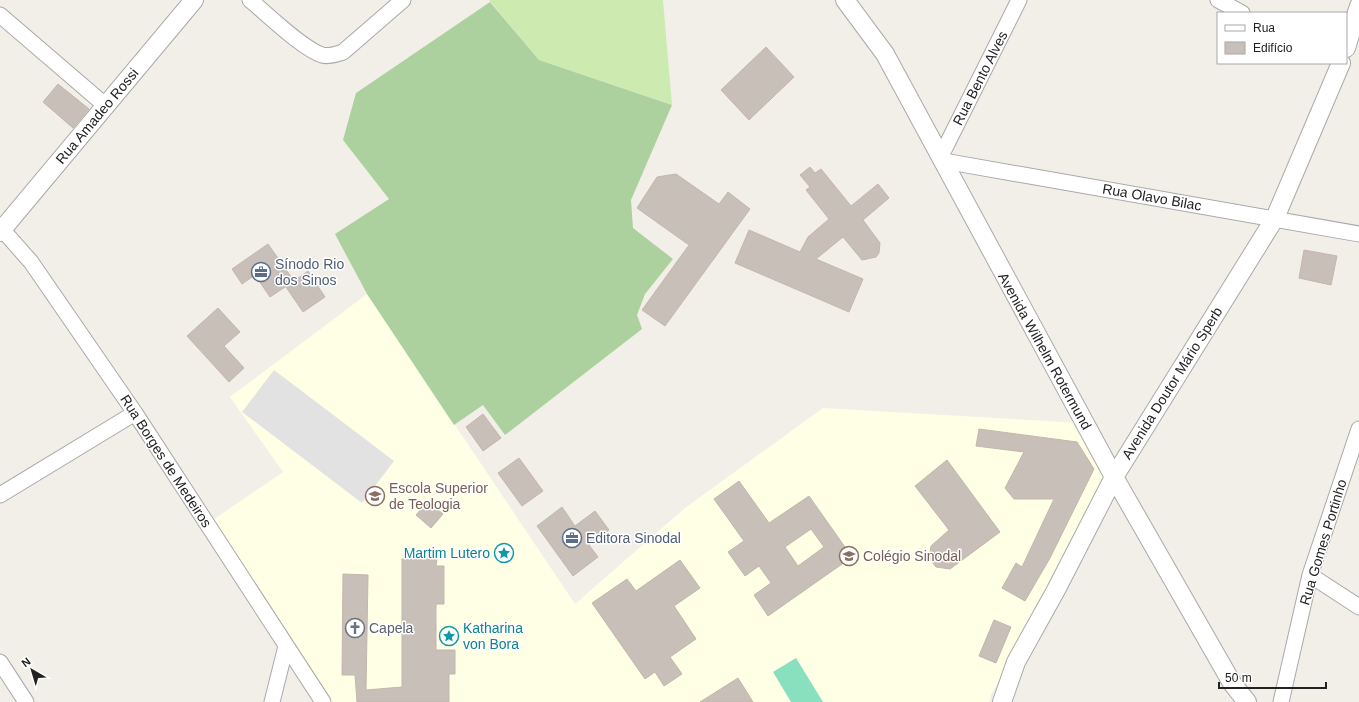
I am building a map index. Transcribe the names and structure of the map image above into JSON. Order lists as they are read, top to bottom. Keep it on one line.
{"streets":{"street":["Rua Bento Alves","Rua Amadeo Rossi","Rua Olavo Bilac","Avenida Wilhelm Rotermund","Avenida Doutor Mário Sperb","Rua Borges de Medeiros","Rua Gomes Portinho"]},"crossings":[["Rua Bento Alves","Rua Olavo Bilac"],["Rua Bento Alves","Avenida Wilhelm Rotermund"],["Rua Amadeo Rossi","Rua Borges de Medeiros"],["Rua Olavo Bilac","Avenida Wilhelm Rotermund"],["Rua Olavo Bilac","Avenida Doutor Mário Sperb"],["Avenida Wilhelm Rotermund","Avenida Doutor Mário Sperb"]],"places":{"office":["Sínodo Rio dos Sinos","Editora Sinodal"],"school or university":["Escola Superior de Teologia","Colégio Sinodal"],"place":["Martim Lutero","Katharina von Bora"],"church":["Capela"]},"legend":["Rua","Edifício"],"scale_bar":"50 m","north":"top left"}
